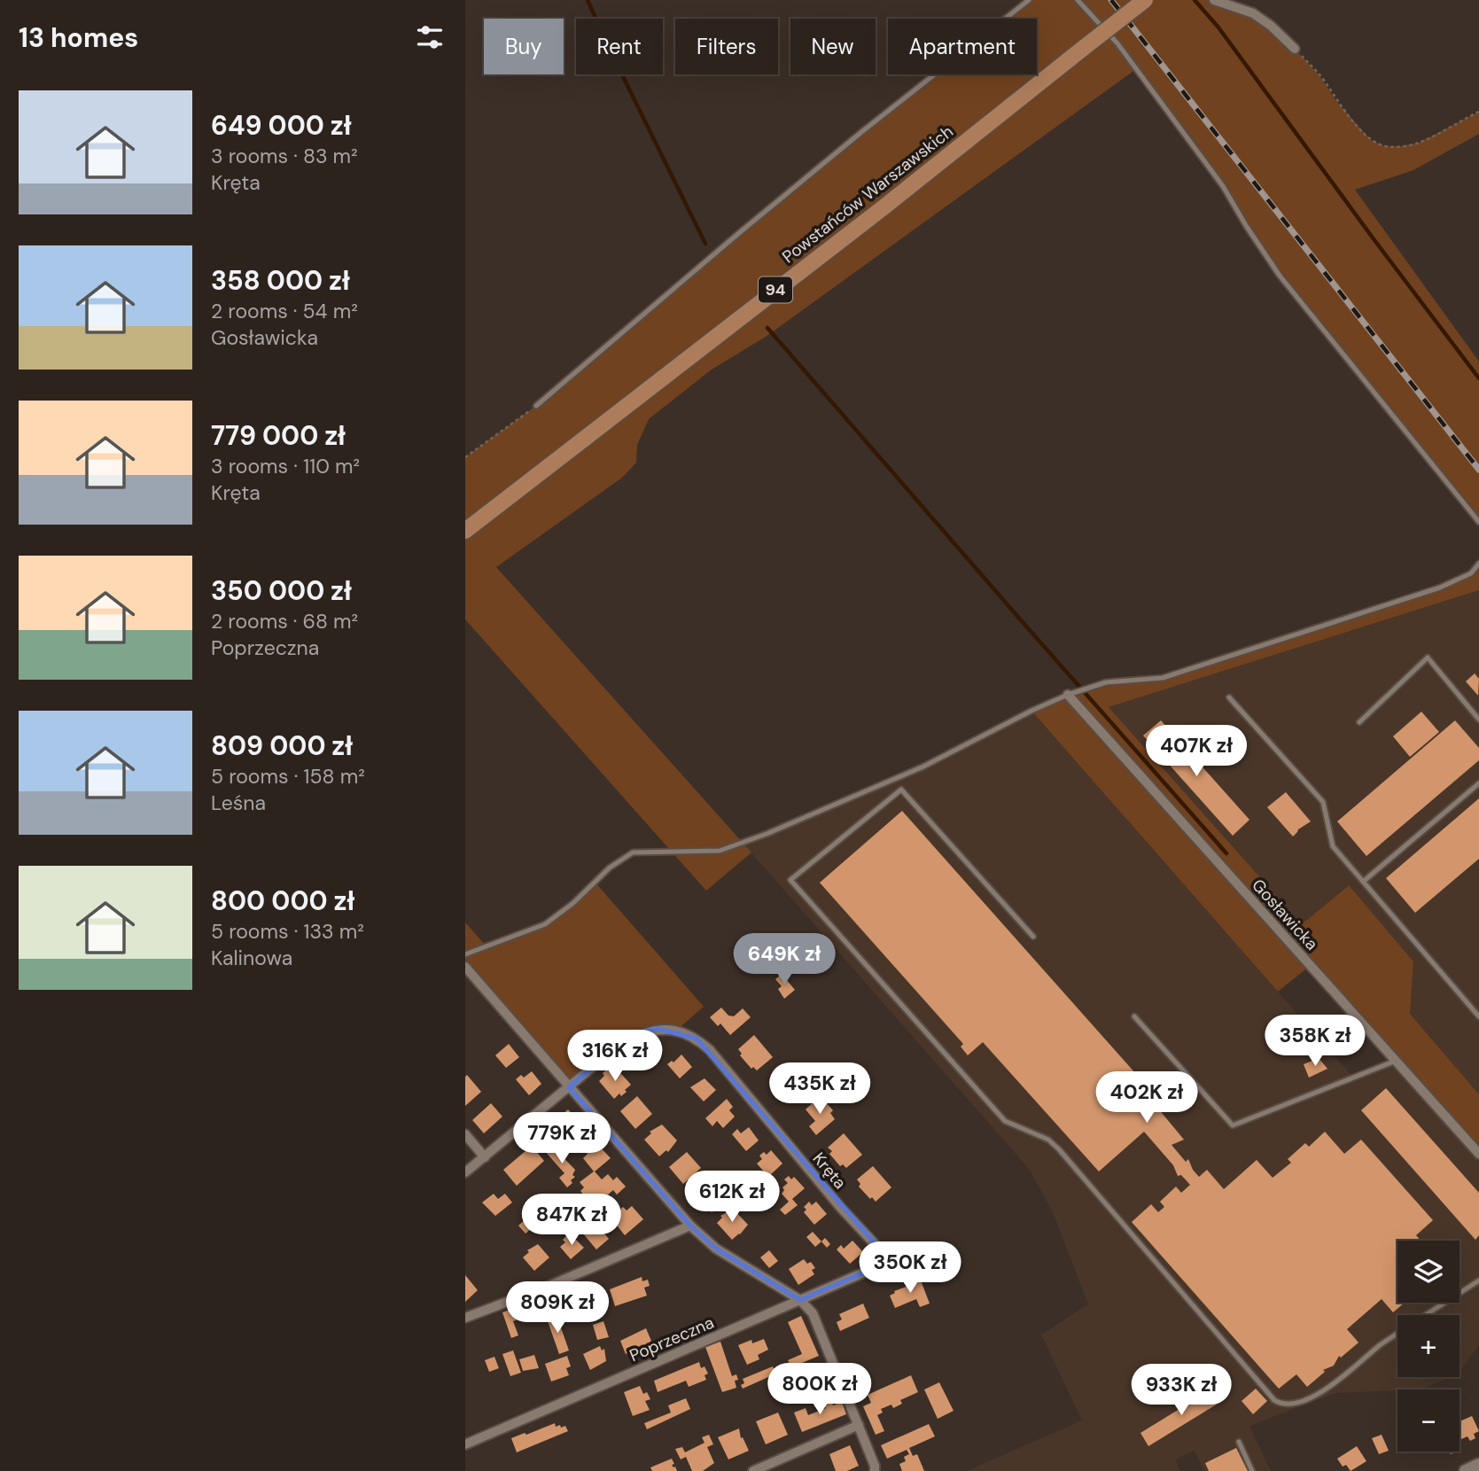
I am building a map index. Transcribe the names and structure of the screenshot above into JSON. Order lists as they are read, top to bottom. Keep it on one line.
{"streets":{"main road":["Powstańców Warszawskich","94"],"street":["Gosławicka","Kręta","Poprzeczna"]},"crossings":[["Kręta","Poprzeczna"]],"page":{"heading":"13 homes","chip":["Buy","Rent","Filters","New","Apartment"],"list":[{"name":"649 000 zł","note":"3 rooms · 83 m² · Kręta"},{"name":"358 000 zł","note":"2 rooms · 54 m² · Gosławicka"},{"name":"779 000 zł","note":"3 rooms · 110 m² · Kręta"},{"name":"350 000 zł","note":"2 rooms · 68 m² · Poprzeczna"},{"name":"809 000 zł","note":"5 rooms · 158 m² · Leśna"},{"name":"800 000 zł","note":"5 rooms · 133 m² · Kalinowa"}],"price":["407K zł","649K zł","358K zł","316K zł","435K zł","402K zł","779K zł","612K zł","847K zł","350K zł","809K zł","800K zł","933K zł"],"map_buttons":["+","−"]}}
